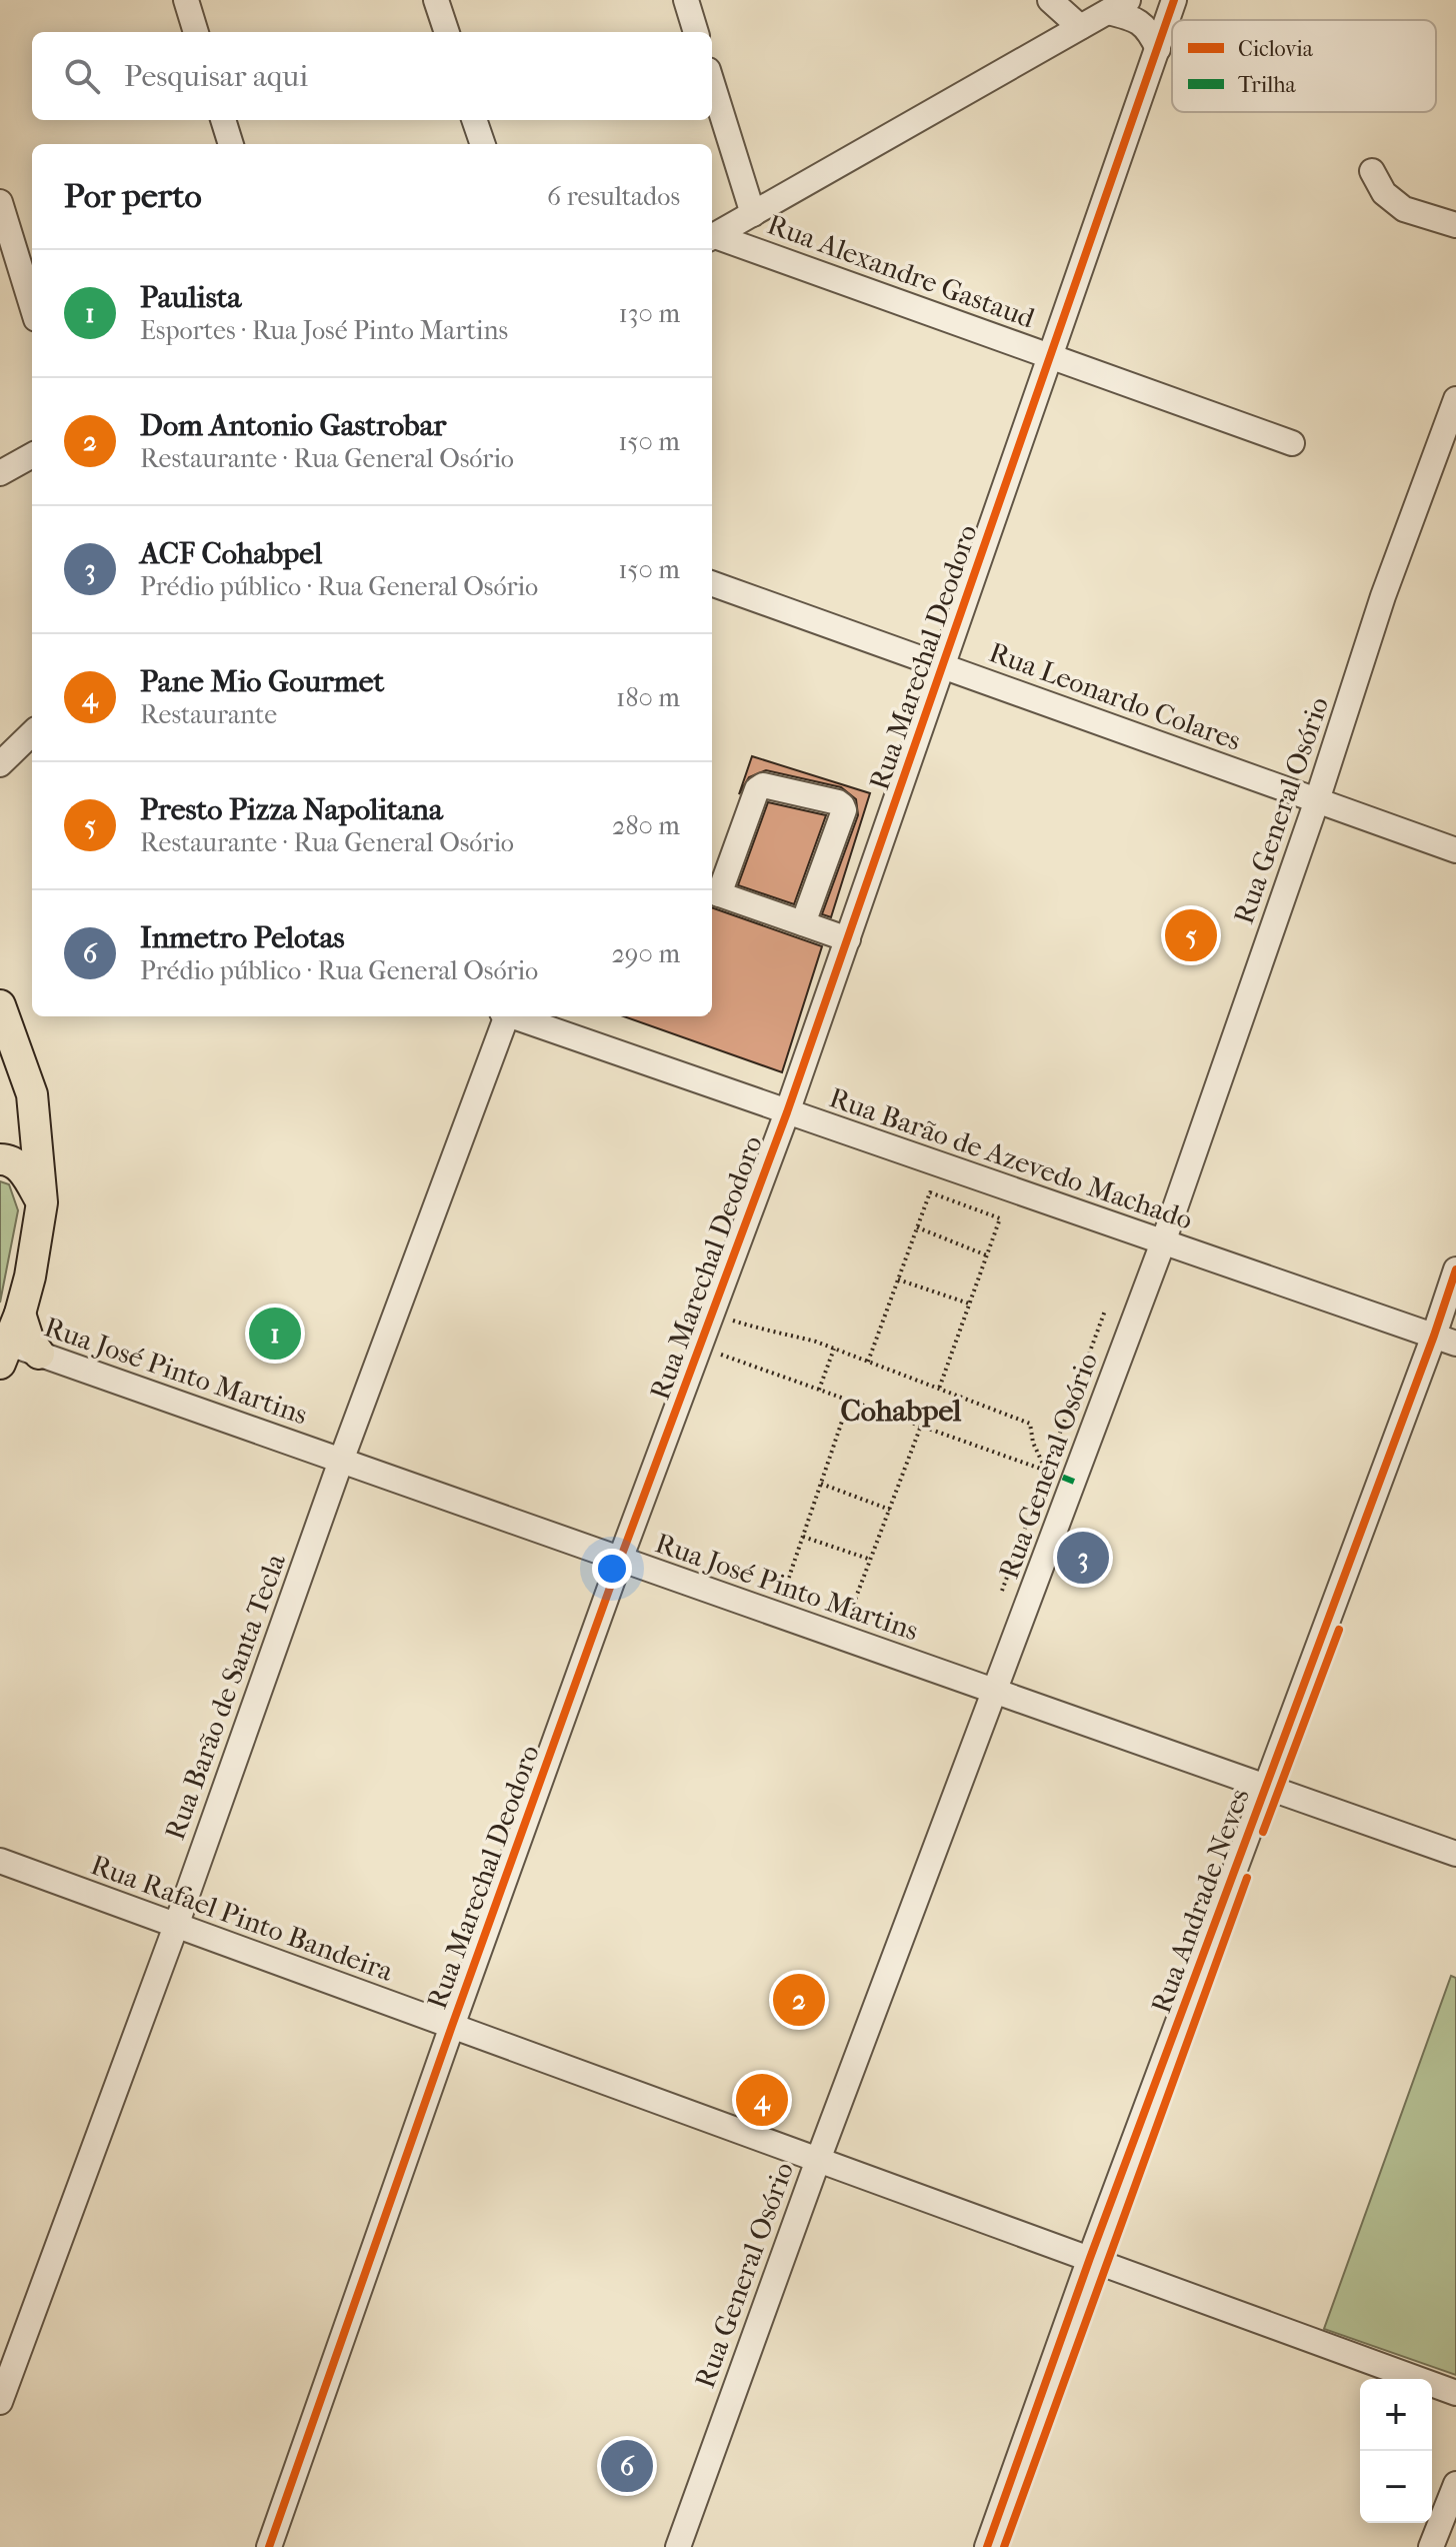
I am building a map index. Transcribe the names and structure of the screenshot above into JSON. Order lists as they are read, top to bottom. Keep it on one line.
{"streets":{"street":["Rua Alexandre Gastaud","Rua Marechal Deodoro","Rua Leonardo Colares","Rua General Osório","Rua Barão de Azevedo Machado","Rua José Pinto Martins","Rua Barão de Santa Tecla","Rua Andrade Neves","Rua Rafael Pinto Bandeira"]},"crossings":[["Rua Alexandre Gastaud","Rua Marechal Deodoro"],["Rua Marechal Deodoro","Rua Leonardo Colares"],["Rua Marechal Deodoro","Rua Barão de Azevedo Machado"],["Rua Marechal Deodoro","Rua José Pinto Martins"],["Rua Marechal Deodoro","Rua Rafael Pinto Bandeira"],["Rua Leonardo Colares","Rua General Osório"],["Rua General Osório","Rua Barão de Azevedo Machado"],["Rua General Osório","Rua José Pinto Martins"],["Rua General Osório","Rua Rafael Pinto Bandeira"],["Rua Barão de Azevedo Machado","Rua Andrade Neves"],["Rua José Pinto Martins","Rua Barão de Santa Tecla"],["Rua José Pinto Martins","Rua Andrade Neves"],["Rua Barão de Santa Tecla","Rua Rafael Pinto Bandeira"],["Rua Andrade Neves","Rua Rafael Pinto Bandeira"]],"districts":["Cohabpel"],"legend":["Ciclovia","Trilha"],"page":{"search":"Pesquisar aqui","heading":["Por perto","6 resultados"],"list":[{"mark":"1","name":"Paulista","note":"Esportes · Rua José Pinto Martins","value":"130 m"},{"mark":"2","name":"Dom Antonio Gastrobar","note":"Restaurante · Rua General Osório","value":"150 m"},{"mark":"3","name":"ACF Cohabpel","note":"Prédio público · Rua General Osório","value":"150 m"},{"mark":"4","name":"Pane Mio Gourmet","note":"Restaurante","value":"180 m"},{"mark":"5","name":"Presto Pizza Napolitana","note":"Restaurante · Rua General Osório","value":"280 m"},{"mark":"6","name":"Inmetro Pelotas","note":"Prédio público · Rua General Osório","value":"290 m"}],"pins":["5","1","3","2","4","6"],"map_buttons":["+","−"]}}
